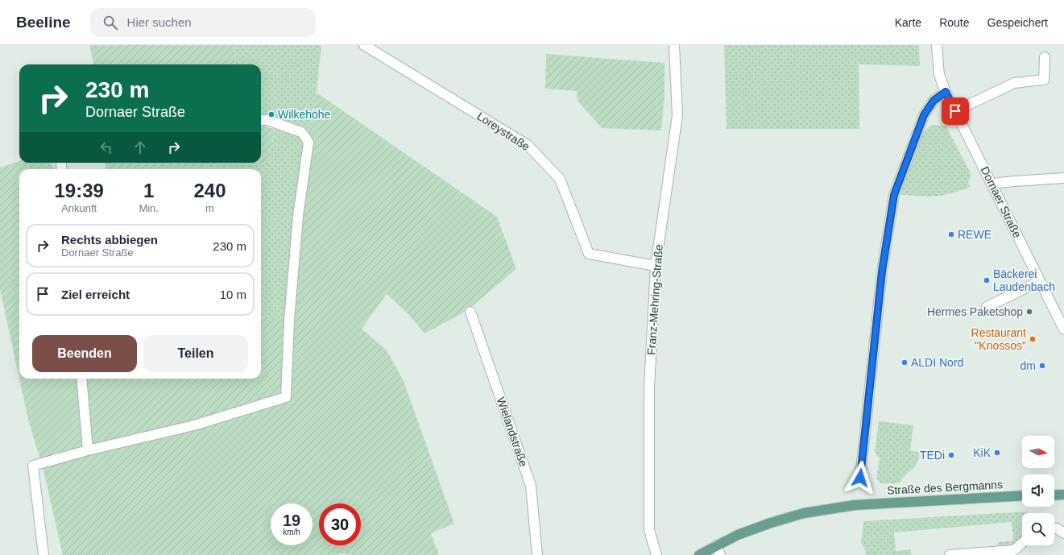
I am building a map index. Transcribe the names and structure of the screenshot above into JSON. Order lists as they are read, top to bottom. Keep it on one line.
{"streets":{"main road":["Straße des Bergmanns"],"street":["Loreystraße","Dornaer Straße","Franz-Mehring-Straße","Wielandstraße"]},"crossings":[["Loreystraße","Franz-Mehring-Straße"]],"places":["Wilkehöhe","REWE","Bäckerei Laudenbach","Hermes Paketshop","Restaurant \"Knossos\"","ALDI Nord","dm","KiK","TEDi"],"north":"right","page":{"header":"Beeline","search":"Hier suchen","nav":["Karte","Route","Gespeichert"],"turn":["230 m","Dornaer Straße"],"eta":["19:39","Ankunft","1","Min.","240","m"],"list":[{"name":"Rechts abbiegen","note":"Dornaer Straße","value":"230 m"},{"name":"Ziel erreicht","value":"10 m"}],"buttons":["Beenden","Teilen"],"speed":"19 km/h","limit":"30"}}
